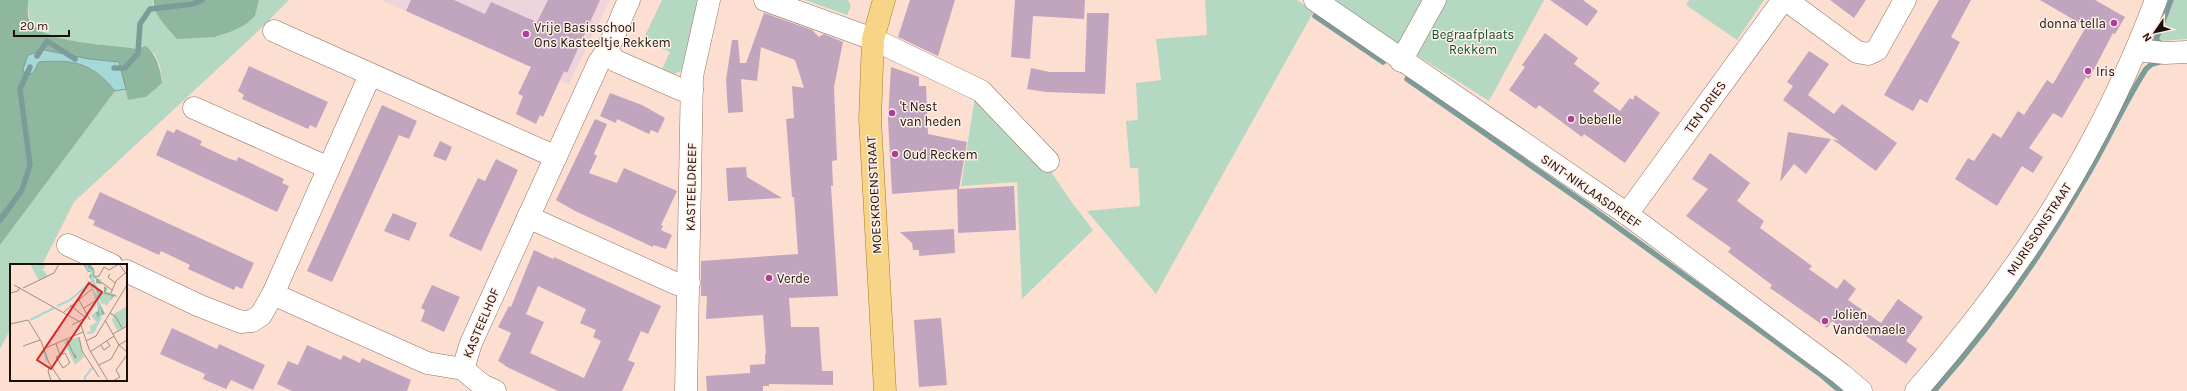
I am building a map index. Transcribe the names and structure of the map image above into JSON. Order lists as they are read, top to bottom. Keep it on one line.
{"streets":{"main road":["MOESKROENSTRAAT"],"street":["TEN DRIES","KASTEELDREEF","SINT-NIKLAASDREEF","MURISSONSTRAAT","KASTEELHOF"]},"crossings":[["TEN DRIES","SINT-NIKLAASDREEF"]],"parks":["Begraafplaats Rekkem"],"places":["donna tella","Vrije Basisschool Ons Kasteeltje Rekkem","Iris","'t Nest van heden","bebelle","Oud Reckem","Verde","Jolien Vandemaele"],"scale_bar":"20 m","north":"bottom left"}
